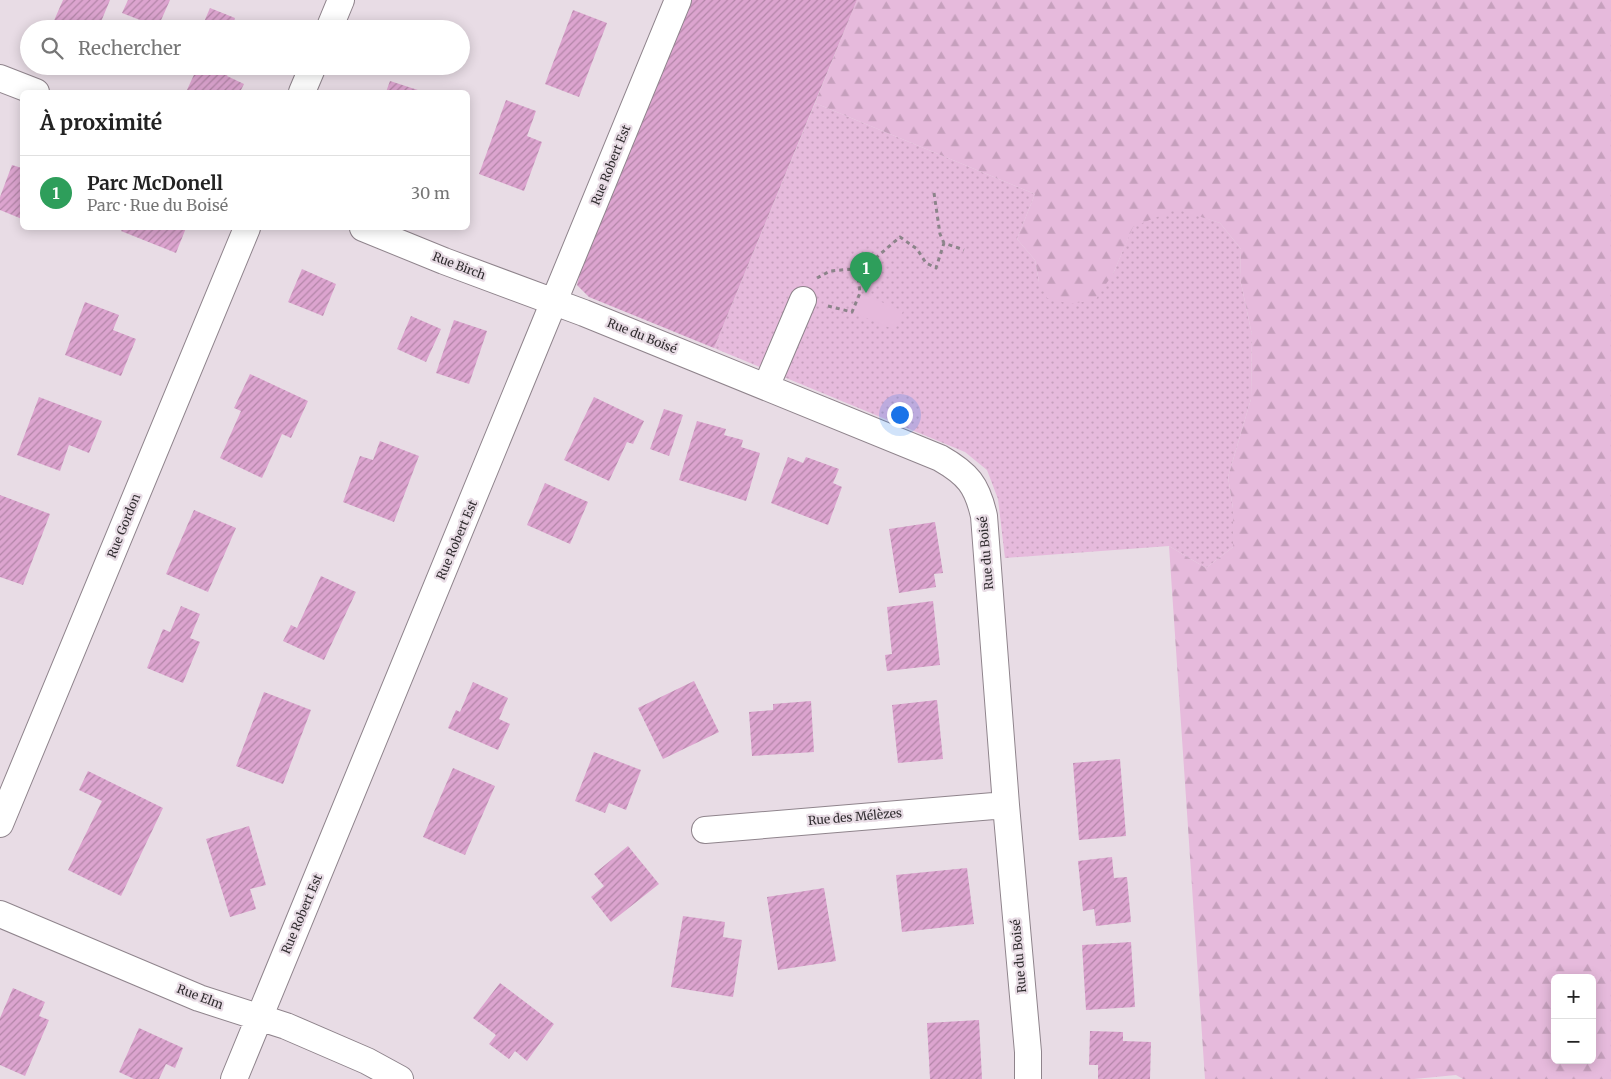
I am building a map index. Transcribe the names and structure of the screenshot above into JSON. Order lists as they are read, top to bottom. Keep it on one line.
{"streets":{"street":["Rue Robert Est","Rue Birch","Rue du Boisé","Rue Gordon","Rue des Mélèzes","Rue Elm"]},"crossings":[["Rue Robert Est","Rue Birch"],["Rue Robert Est","Rue du Boisé"],["Rue Robert Est","Rue Elm"],["Rue Birch","Rue du Boisé"],["Rue du Boisé","Rue des Mélèzes"]],"page":{"search":"Rechercher","heading":"À proximité","list":[{"mark":"1","name":"Parc McDonell","note":"Parc · Rue du Boisé","value":"30 m"}],"pins":"1","map_buttons":["+","−"]}}
